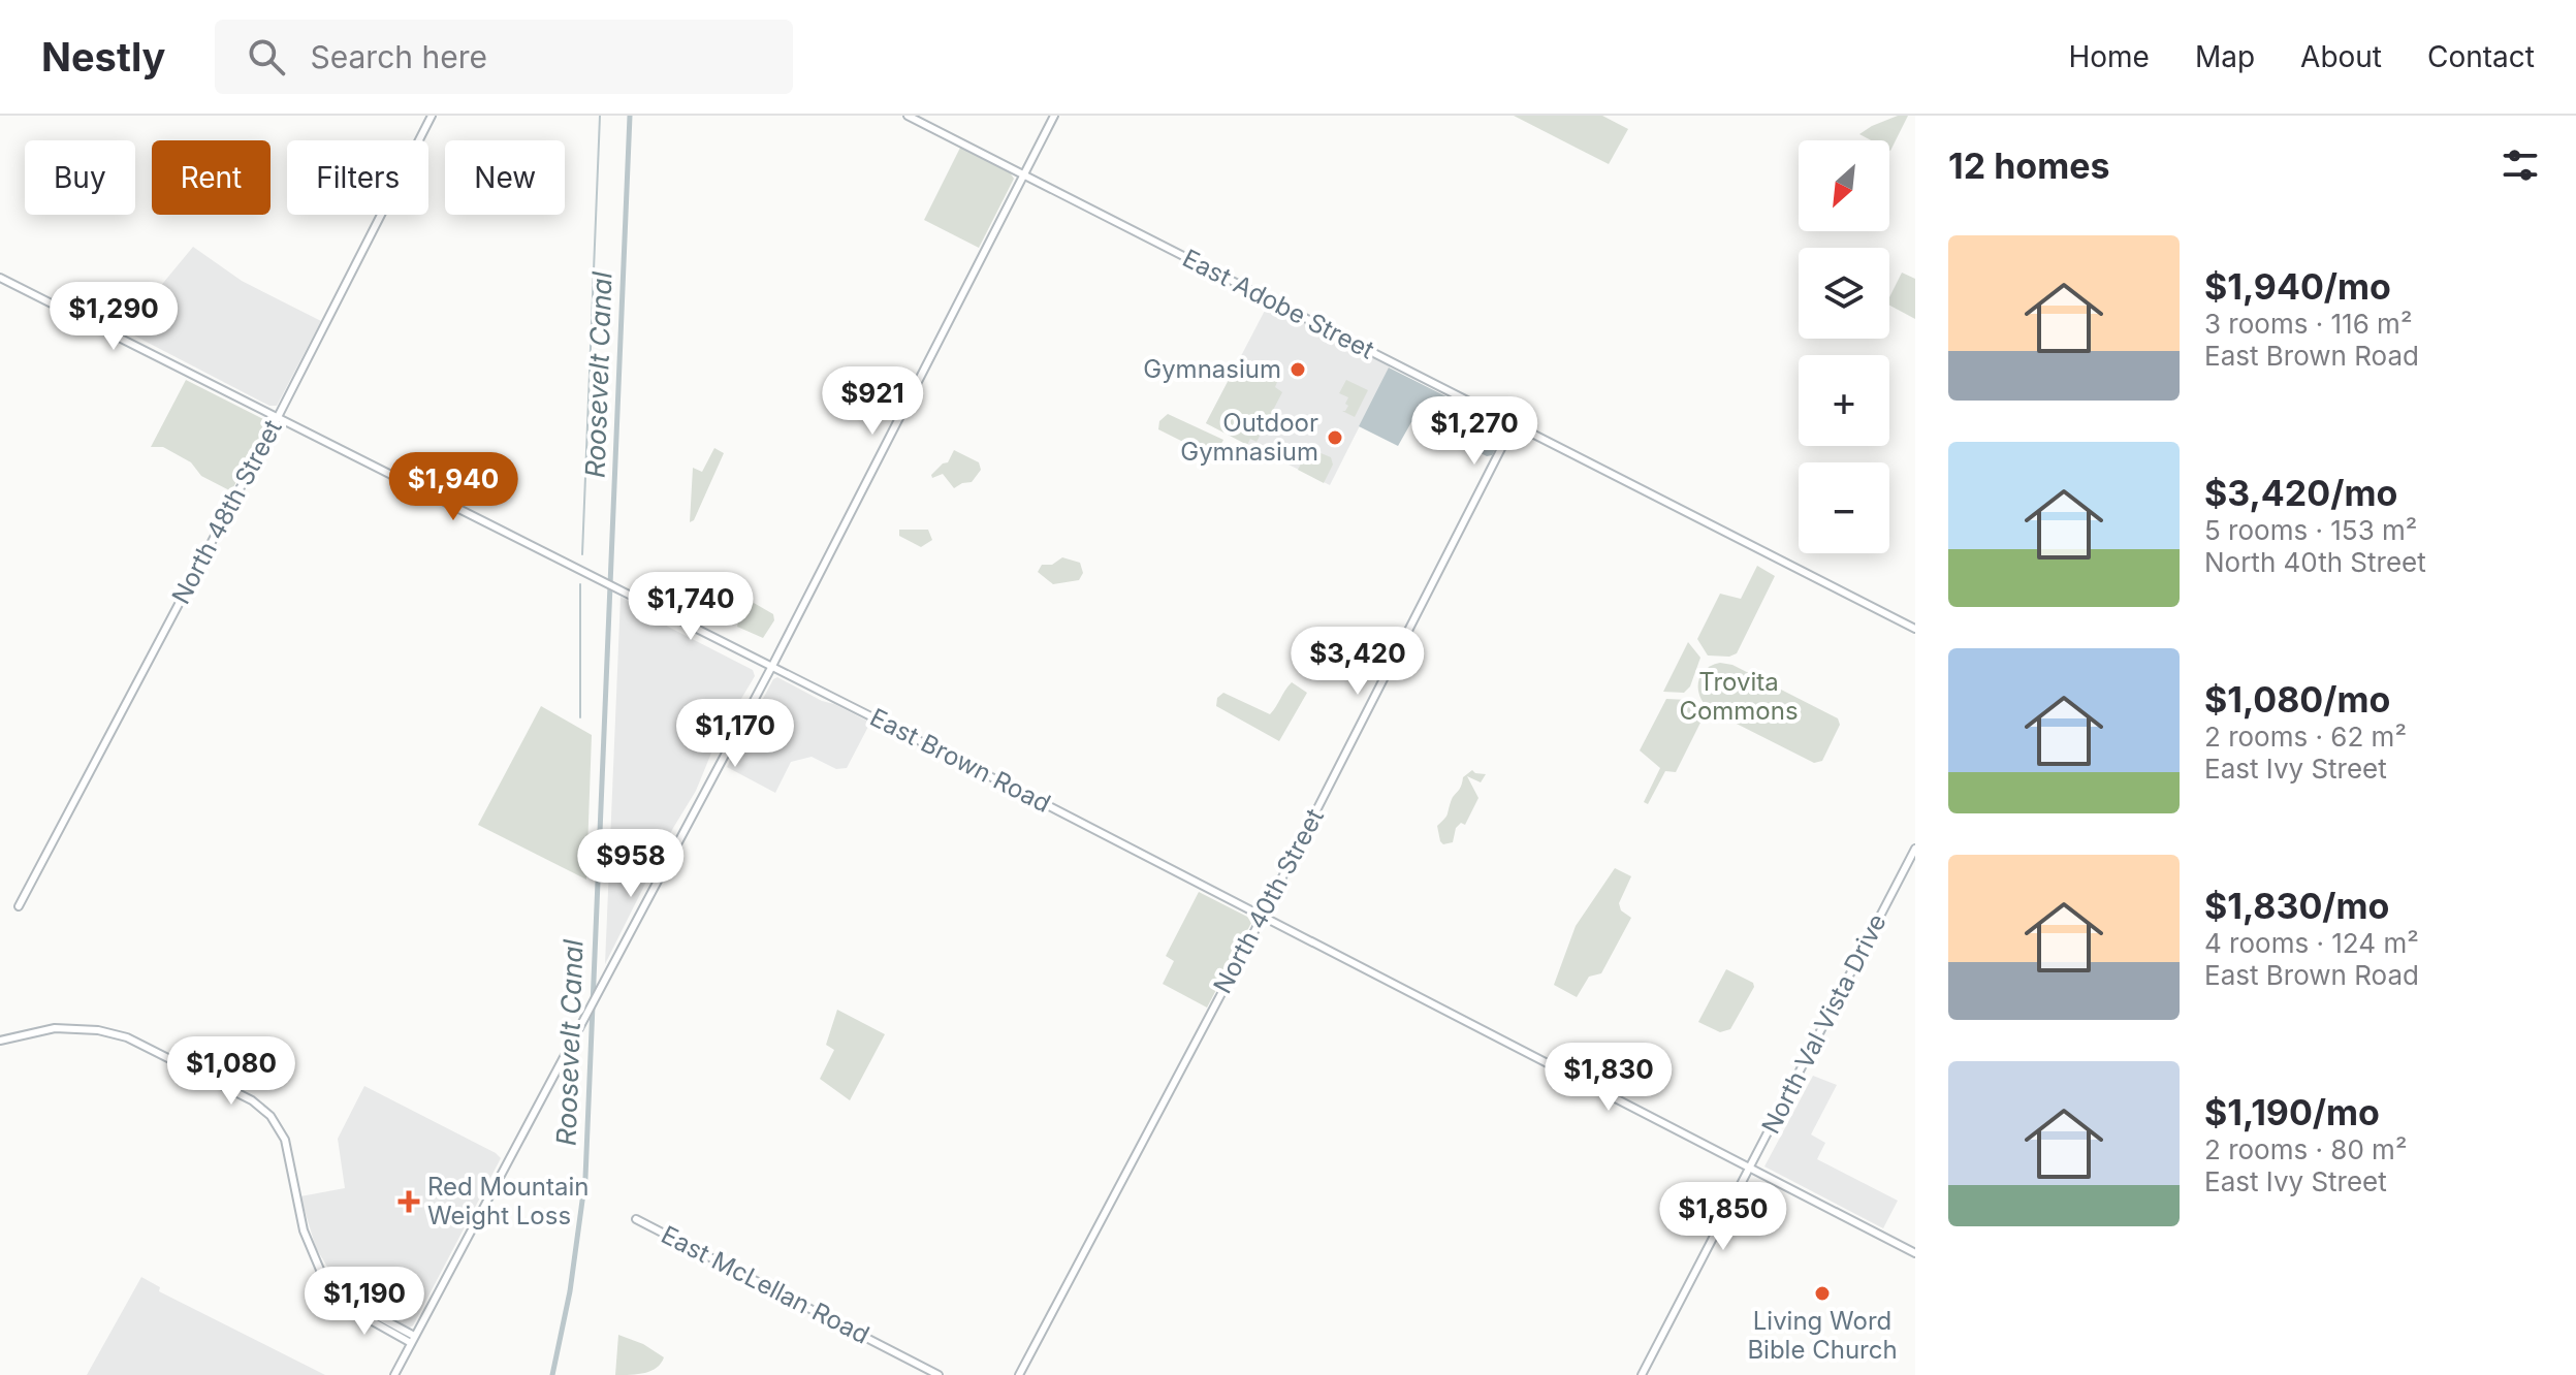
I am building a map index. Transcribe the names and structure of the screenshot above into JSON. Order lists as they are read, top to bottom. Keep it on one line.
{"streets":{"main road":["East Adobe Street","North 48th Street","East Brown Road","North 40th Street","North Val Vista Drive","East McLellan Road"]},"crossings":[["East Adobe Street","North 40th Street"],["North 48th Street","East Brown Road"],["East Brown Road","North 40th Street"],["East Brown Road","North Val Vista Drive"]],"water":["Roosevelt Canal"],"parks":["Trovita Commons"],"places":{"other":["Gymnasium","Outdoor Gymnasium","Living Word Bible Church"],"health":["Red Mountain Weight Loss"]},"north":"bottom left","page":{"header":"Nestly","search":"Search here","nav":["Home","Map","About","Contact"],"heading":"12 homes","map_buttons":["+","−"],"chip":["Buy","Rent","Filters","New"],"list":[{"name":"$1,940/mo","note":"3 rooms · 116 m² · East Brown Road"},{"name":"$3,420/mo","note":"5 rooms · 153 m² · North 40th Street"},{"name":"$1,080/mo","note":"2 rooms · 62 m² · East Ivy Street"},{"name":"$1,830/mo","note":"4 rooms · 124 m² · East Brown Road"},{"name":"$1,190/mo","note":"2 rooms · 80 m² · East Ivy Street"}],"price":["$1,290","$921","$1,270","$1,940","$1,740","$3,420","$1,170","$958","$1,080","$1,830","$1,850","$1,190"]}}
